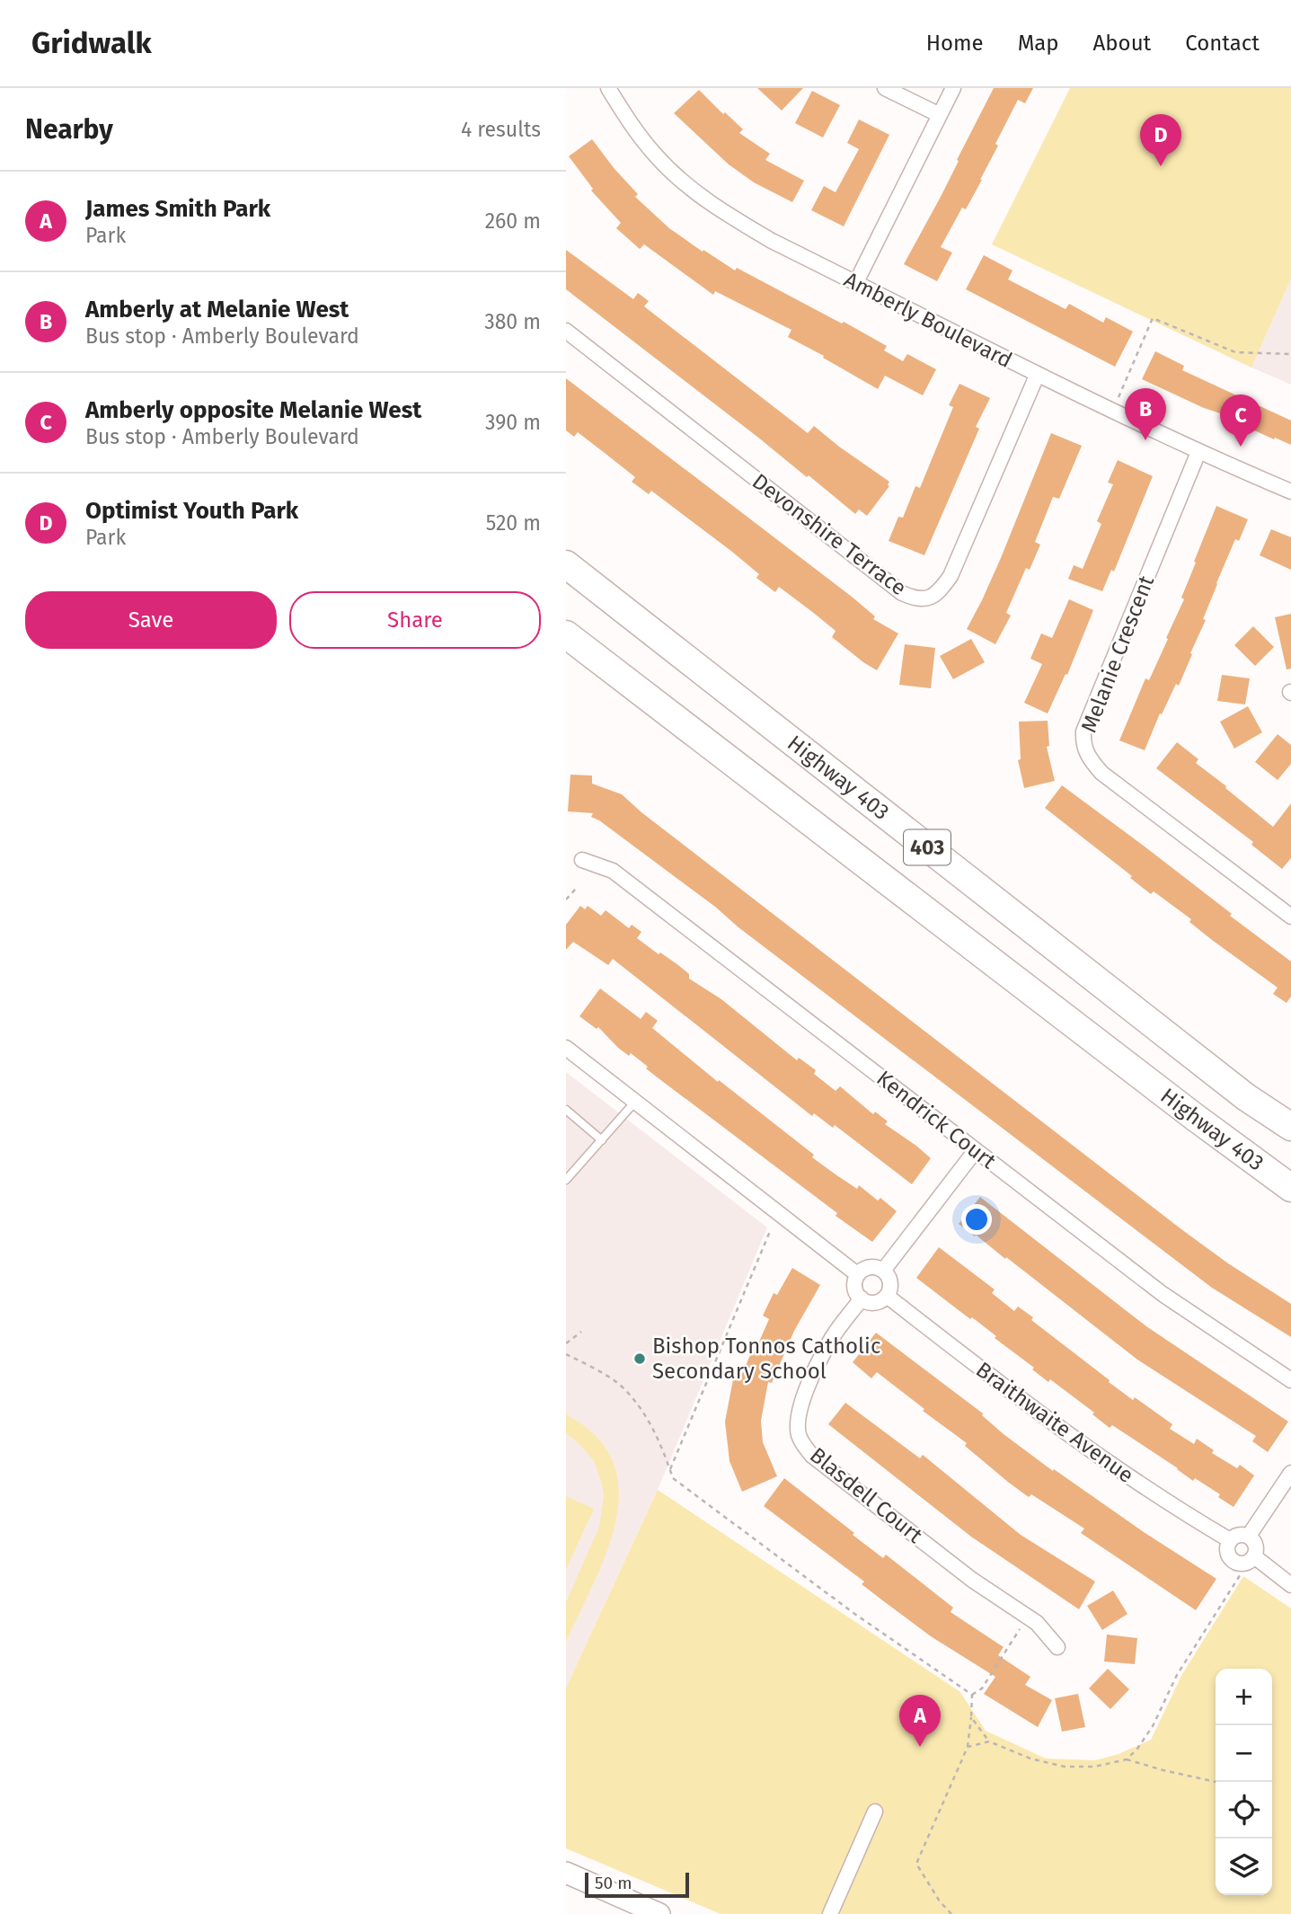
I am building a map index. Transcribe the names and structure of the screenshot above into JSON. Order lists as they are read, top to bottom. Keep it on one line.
{"streets":{"highway":["Highway 403","403"],"street":["Amberly Boulevard","Devonshire Terrace","Melanie Crescent","Kendrick Court","Braithwaite Avenue","Blasdell Court"]},"crossings":[["Amberly Boulevard","Devonshire Terrace"],["Amberly Boulevard","Melanie Crescent"],["Braithwaite Avenue","Blasdell Court"]],"places":["Bishop Tonnos Catholic Secondary School"],"scale_bar":"50 m","page":{"header":"Gridwalk","nav":["Home","Map","About","Contact"],"heading":["Nearby","4 results"],"pins":["D","B","C","A"],"list":[{"mark":"A","name":"James Smith Park","note":"Park","value":"260 m"},{"mark":"B","name":"Amberly at Melanie West","note":"Bus stop · Amberly Boulevard","value":"380 m"},{"mark":"C","name":"Amberly opposite Melanie West","note":"Bus stop · Amberly Boulevard","value":"390 m"},{"mark":"D","name":"Optimist Youth Park","note":"Park","value":"520 m"}],"buttons":["Save","Share"],"map_buttons":["+","−"],"scale":"50 m"}}
